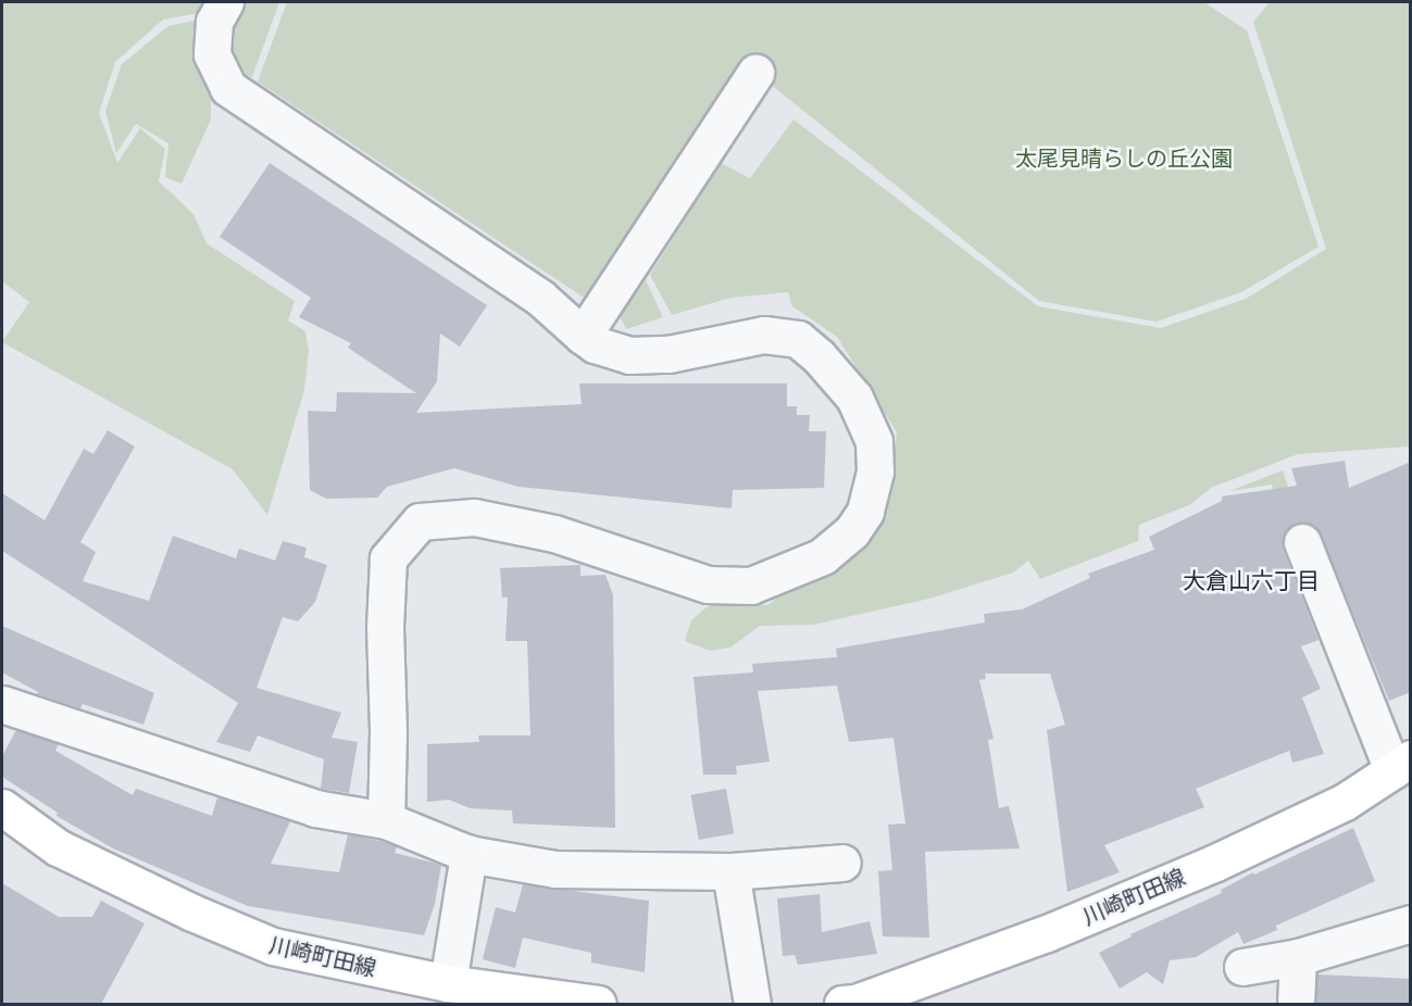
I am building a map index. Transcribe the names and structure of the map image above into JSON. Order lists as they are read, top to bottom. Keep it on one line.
{"streets":{"main road":["川崎町田線"]},"districts":["大倉山六丁目"],"parks":["太尾見晴らしの丘公園"]}
